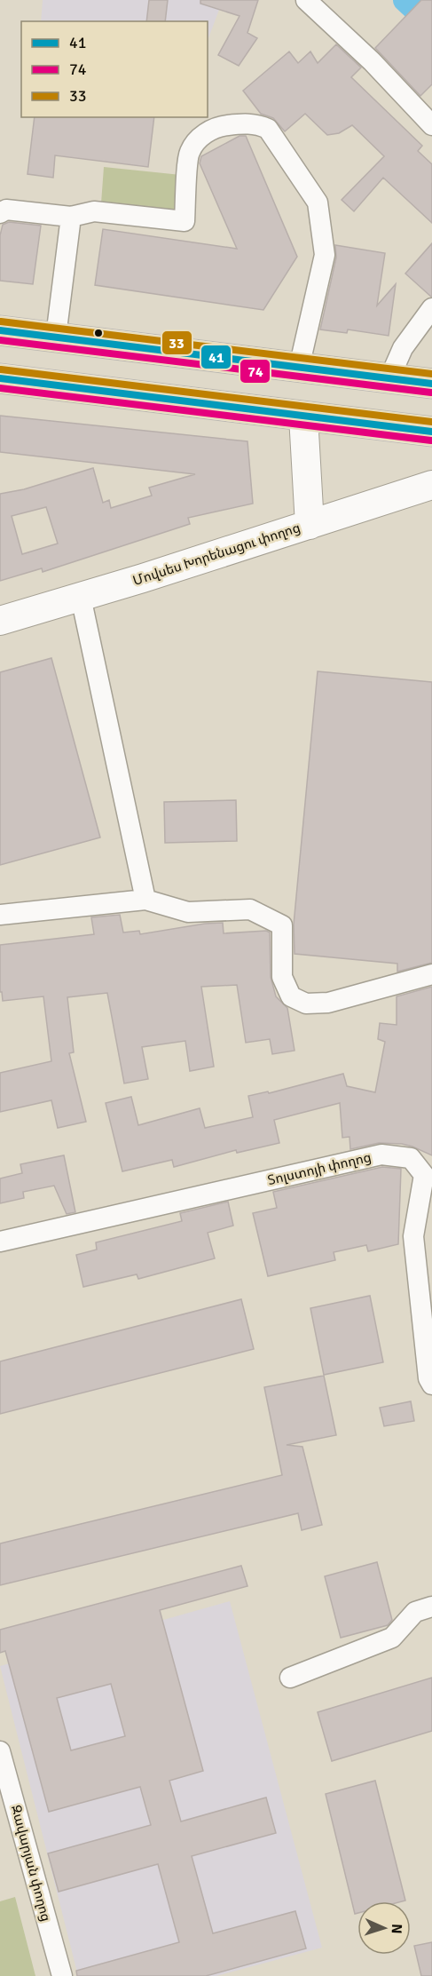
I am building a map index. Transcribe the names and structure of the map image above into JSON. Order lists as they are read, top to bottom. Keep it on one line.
{"streets":{"main road":["Մովսես Խորենացու փողոց"],"street":["Տոլստոյի փողոց","Զավարյան փողոց"]},"lines":["transit line 33","transit line 41","transit line 74"],"legend":["41","74","33"],"north":"right"}
